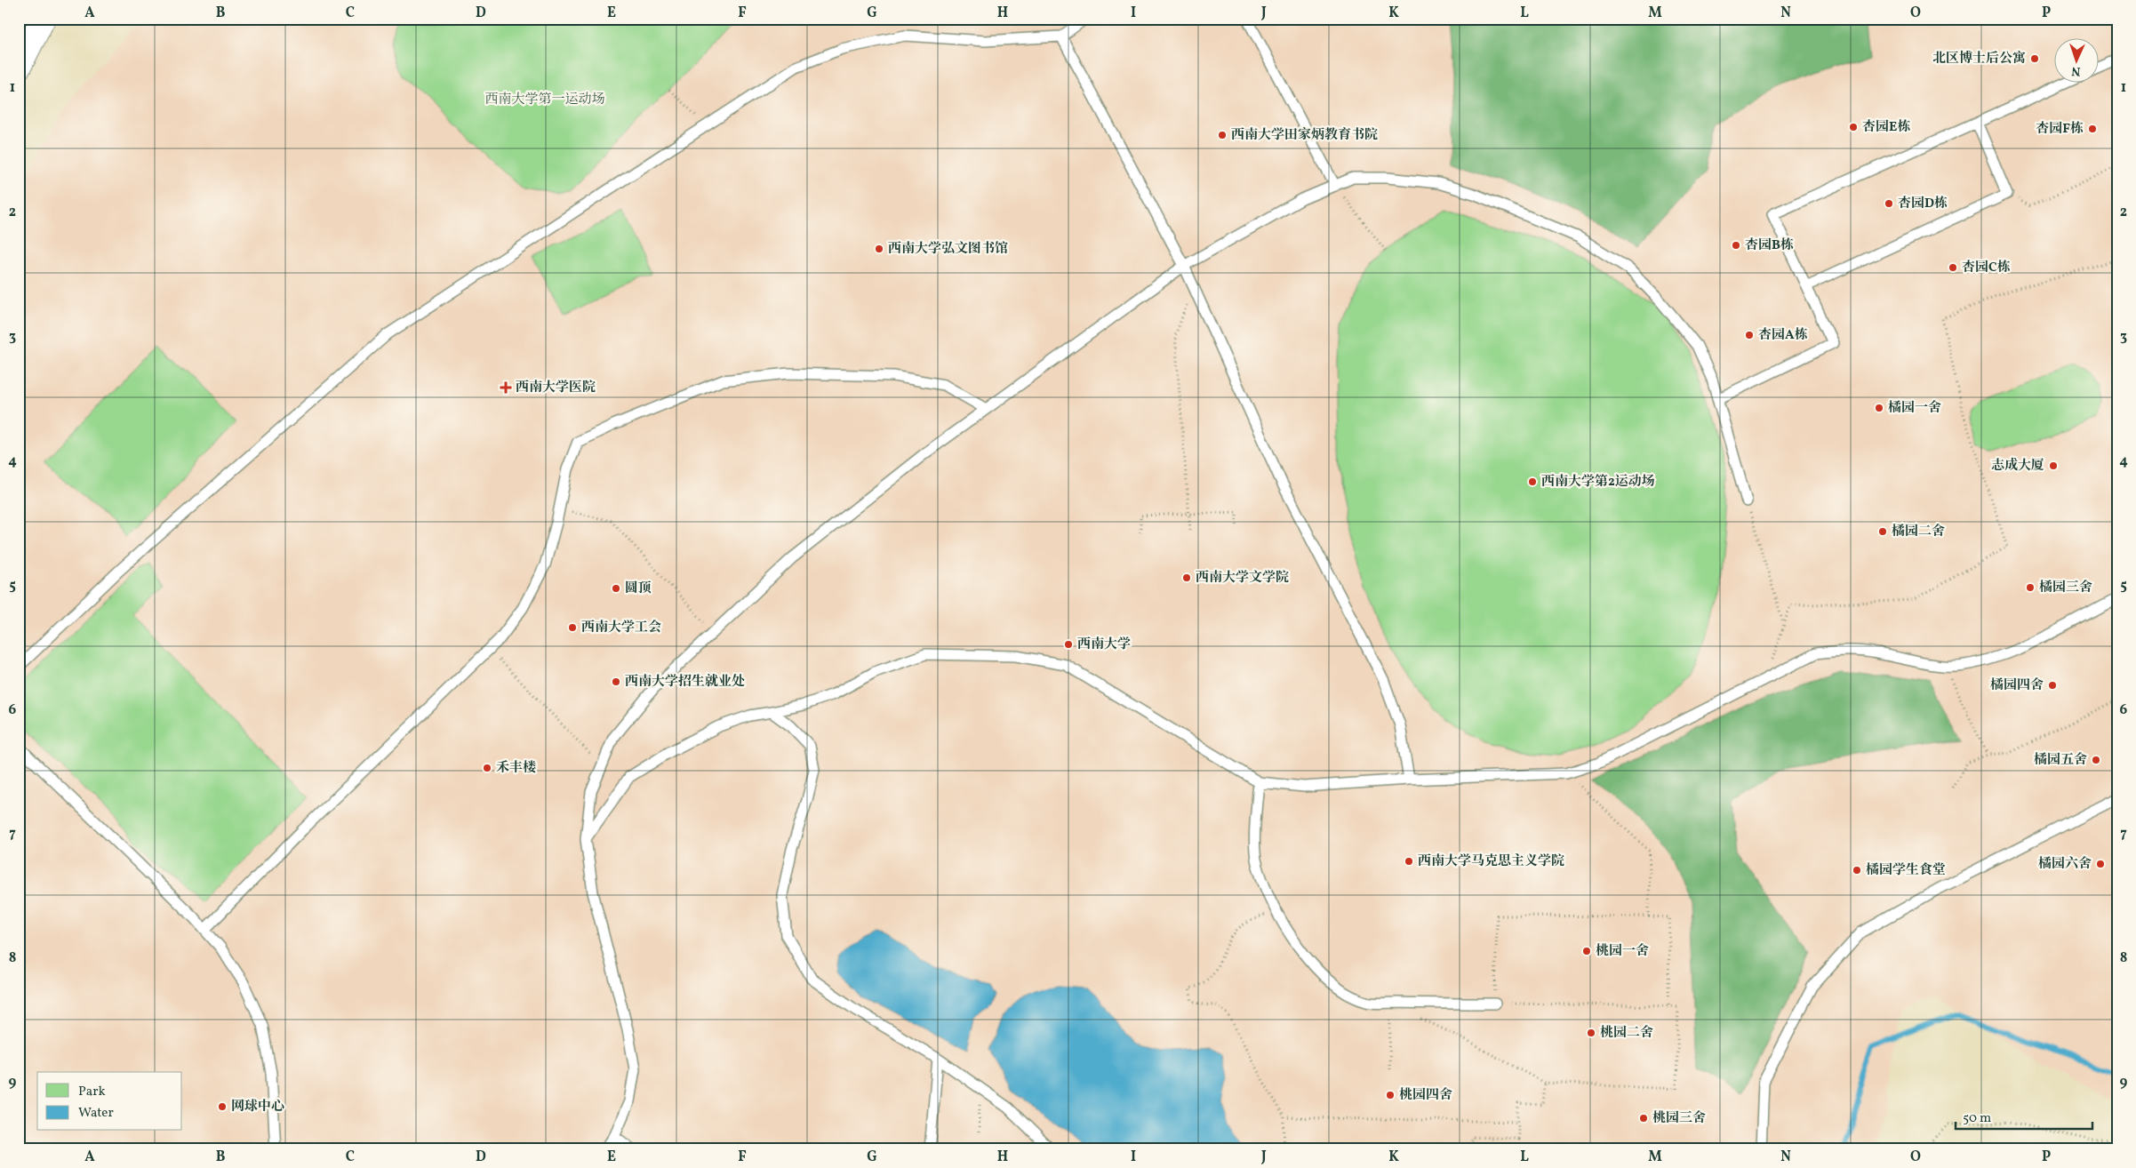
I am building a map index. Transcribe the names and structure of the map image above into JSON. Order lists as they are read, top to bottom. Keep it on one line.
{"parks":["西南大学第一运动场"],"places":{"other":["北区博士后公寓","杏园E栋","杏园F栋","西南大学田家炳教育书院","杏园D栋","杏园B栋","西南大学弘文图书馆","杏园C栋","杏园A栋","橘园一舍","志成大厦","西南大学第2运动场","橘园二舍","西南大学文学院","橘园三舍","圆顶","西南大学工会","西南大学","西南大学招生就业处","橘园四舍","橘园五舍","禾丰楼","西南大学马克思主义学院","橘园六舍","橘园学生食堂","桃园一舍","桃园二舍","桃园四舍","网球中心","桃园三舍"],"health":["西南大学医院"]},"legend":["Park","Water"],"scale_bar":"50 m","north":"bottom","grid":{"columns":["A","B","C","D","E","F","G","H","I","J","K","L","M","N","O","P"],"rows":["1","2","3","4","5","6","7","8","9"]}}
